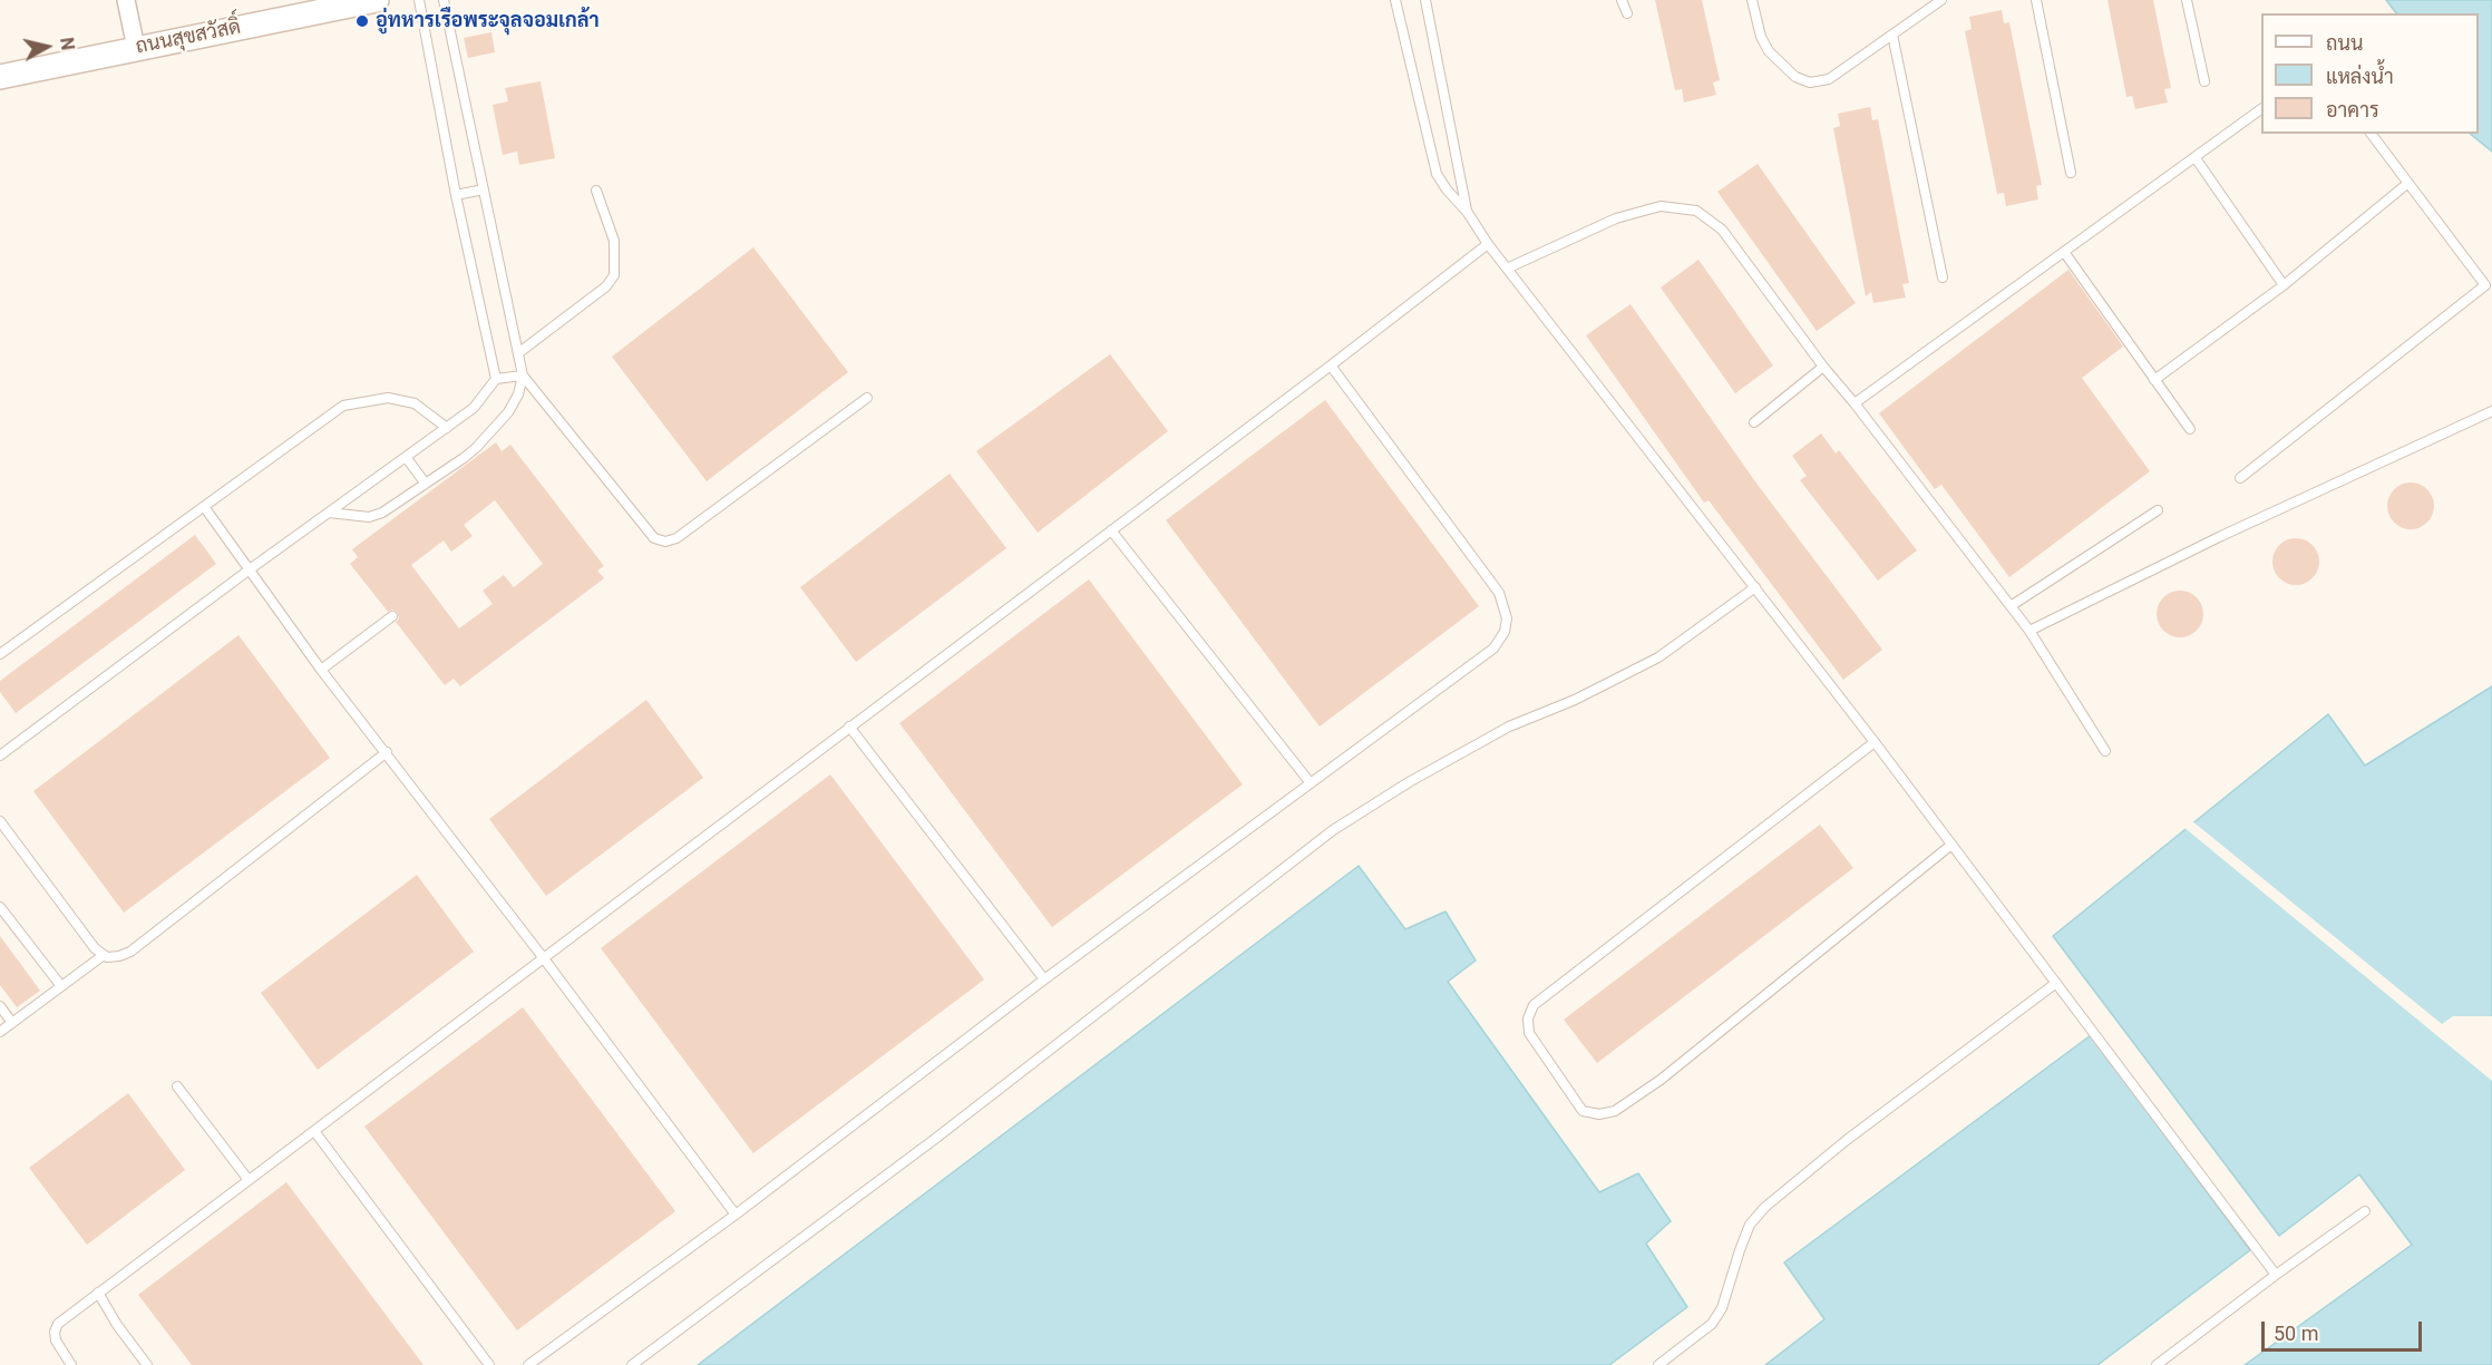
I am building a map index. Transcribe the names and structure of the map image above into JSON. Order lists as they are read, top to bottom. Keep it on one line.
{"streets":{"main road":["ถนนสุขสวัสดิ์"]},"places":["อู่ทหารเรือพระจุลจอมเกล้า"],"legend":["ถนน","แหล่งน้ำ","อาคาร"],"scale_bar":"50 m","north":"right"}
